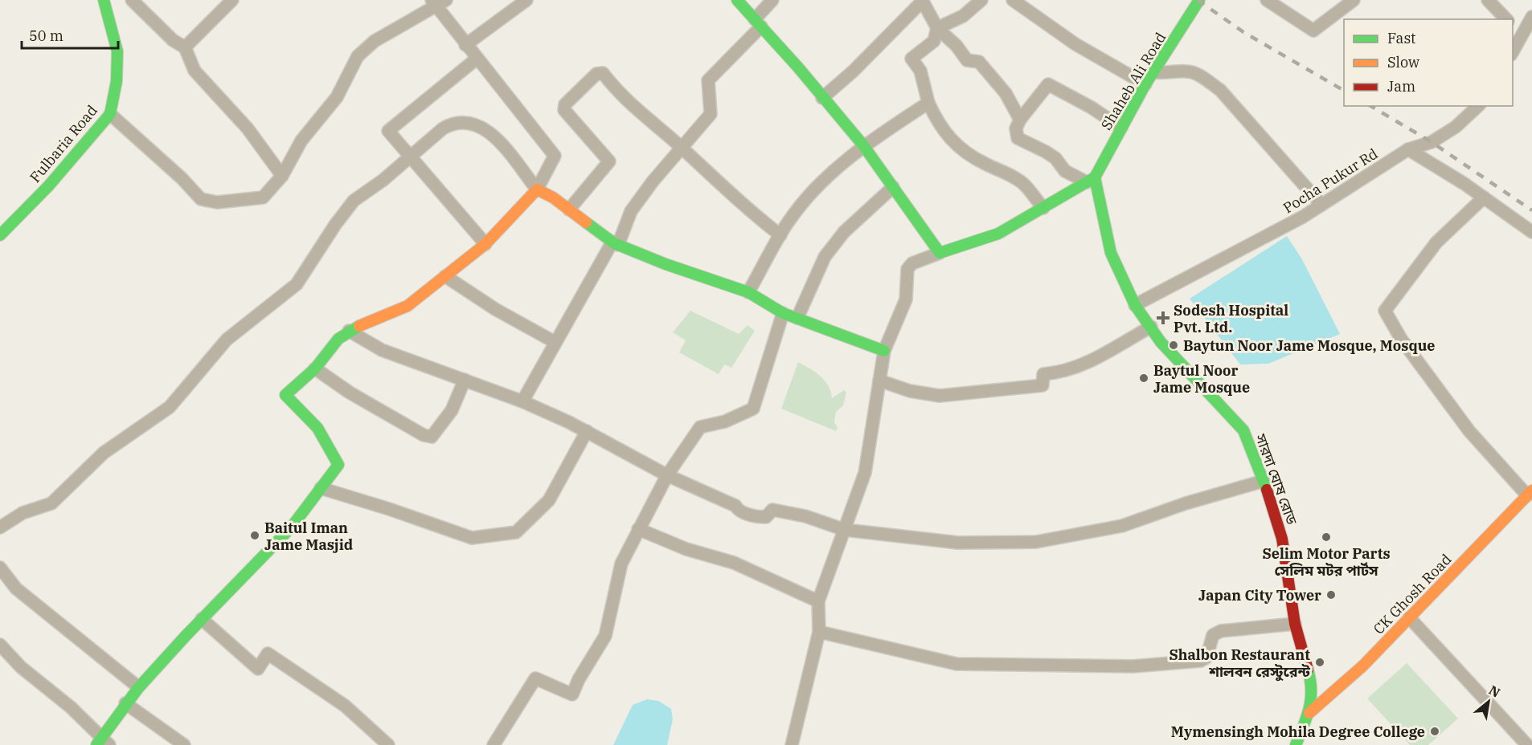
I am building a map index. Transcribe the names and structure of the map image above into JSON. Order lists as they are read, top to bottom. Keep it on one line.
{"streets":{"street":["Shaheb Ali Road","Fulbaria Road","Pocha Pukur Rd","সারদা ঘোষ রোড","CK Ghosh Road"]},"crossings":[["Shaheb Ali Road","সারদা ঘোষ রোড"],["Pocha Pukur Rd","সারদা ঘোষ রোড"],["সারদা ঘোষ রোড","CK Ghosh Road"]],"places":{"health":["Sodesh Hospital Pvt. Ltd."],"other":["Baytun Noor Jame Mosque, Mosque","Baytul Noor Jame Mosque","Baitul Iman Jame Masjid","Selim Motor Parts সেলিম মটর পার্টস","Japan City Tower","Shalbon Restaurant শালবন রেস্টুরেন্ট","Mymensingh Mohila Degree College"]},"legend":["Fast","Slow","Jam"],"scale_bar":"50 m","north":"top right"}
